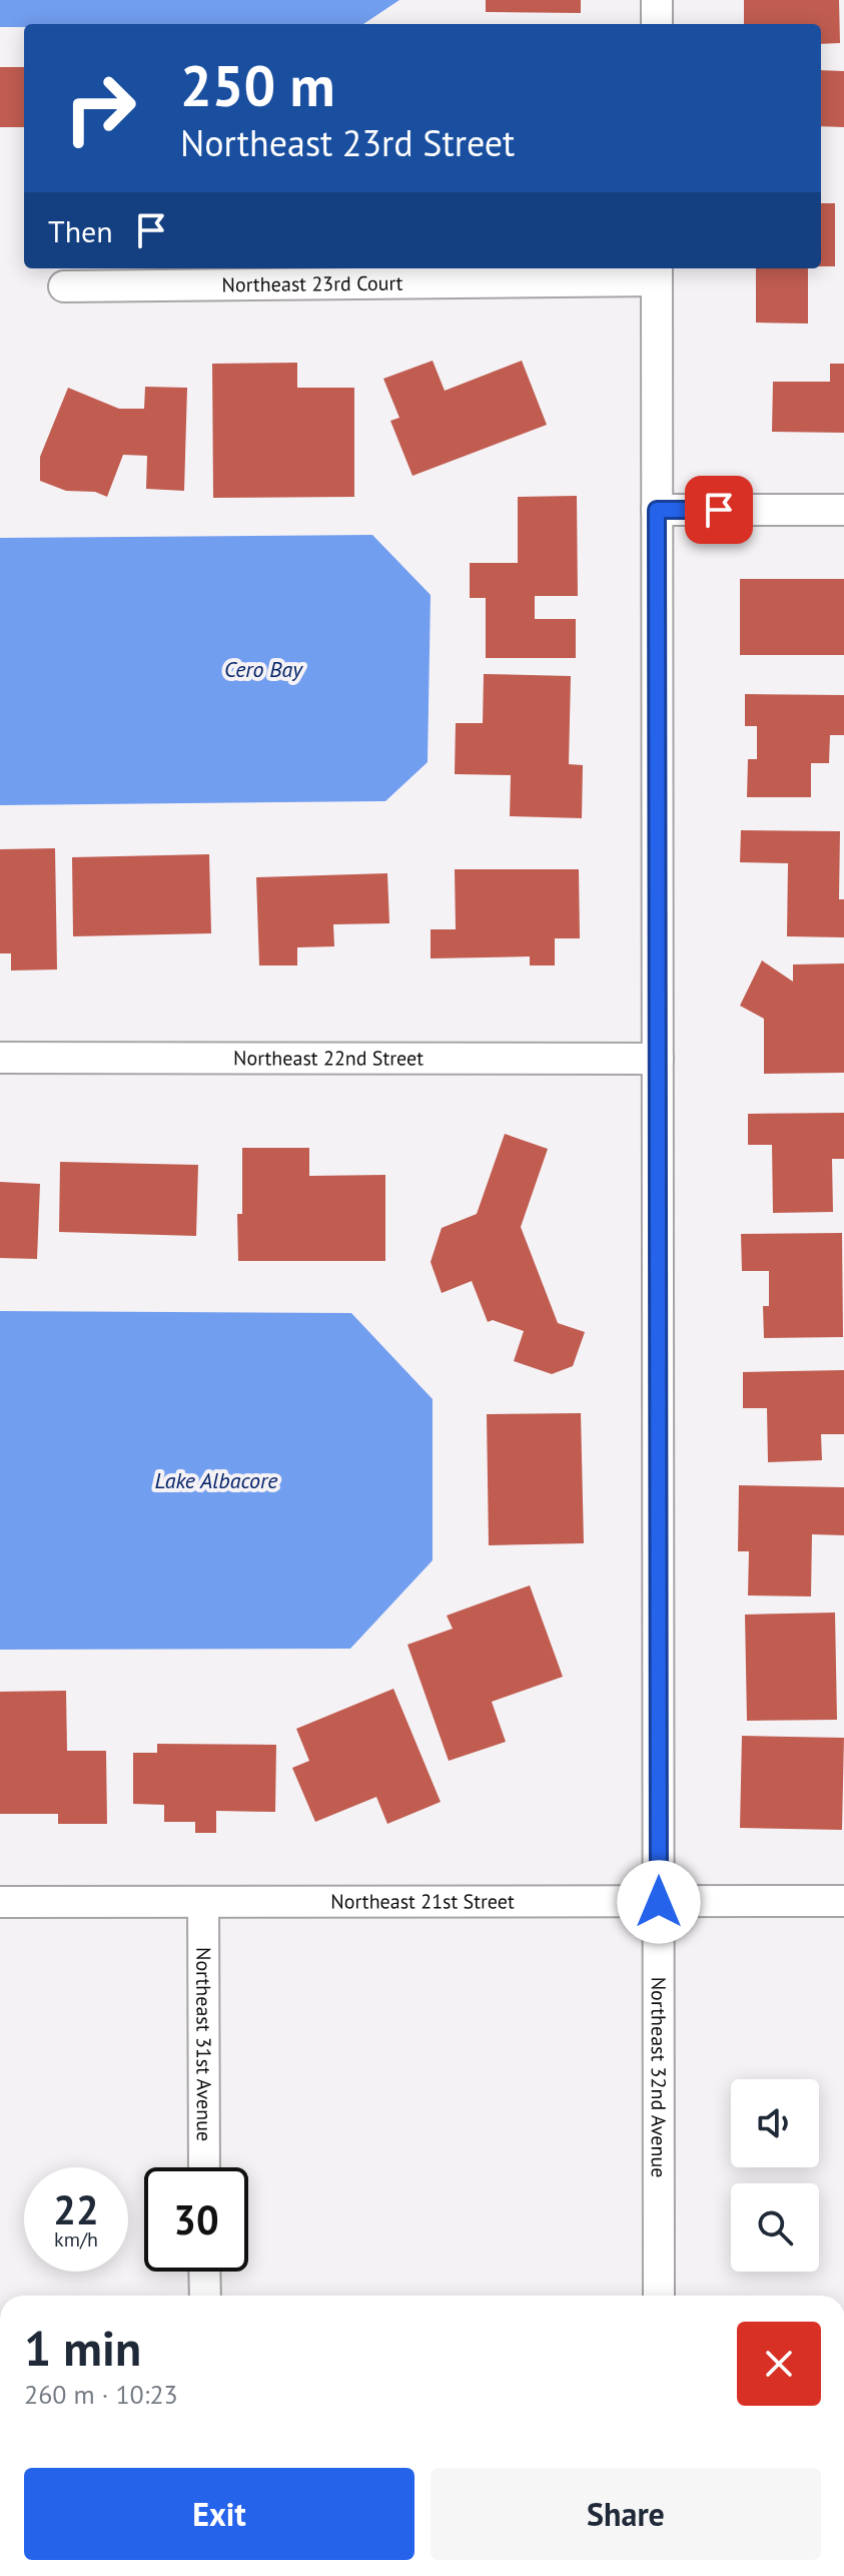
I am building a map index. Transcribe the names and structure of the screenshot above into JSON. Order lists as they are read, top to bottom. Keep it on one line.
{"streets":{"street":["Northeast 23rd Court","Northeast 22nd Street","Northeast 21st Street","Northeast 31st Avenue","Northeast 32nd Avenue"]},"crossings":[["Northeast 23rd Court","Northeast 32nd Avenue"],["Northeast 22nd Street","Northeast 32nd Avenue"],["Northeast 21st Street","Northeast 31st Avenue"],["Northeast 21st Street","Northeast 32nd Avenue"]],"water":["Cero Bay","Lake Albacore"],"page":{"turn":["250 m","Northeast 23rd Street"],"then":"Then","speed":"22 km/h","limit":"30","heading":["1 min","260 m · 10:23"],"buttons":["Exit","Share"]}}
